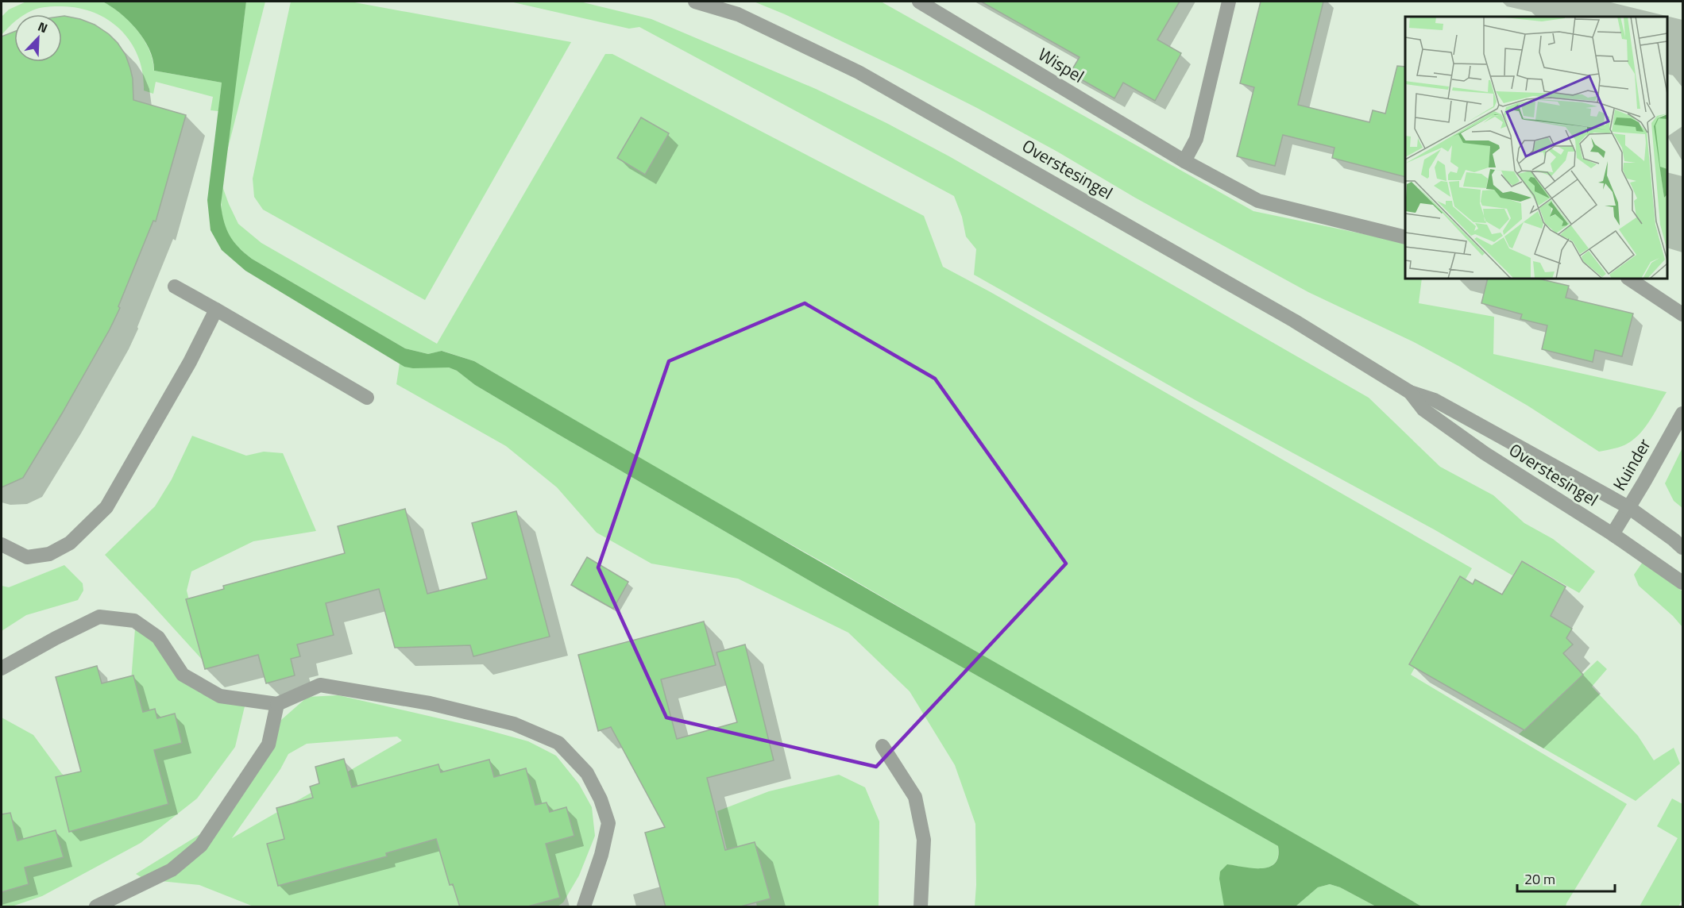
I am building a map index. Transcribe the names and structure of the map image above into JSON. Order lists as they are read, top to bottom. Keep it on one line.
{"streets":{"street":["Wispel","Overstesingel","Kuinder"]},"crossings":[["Overstesingel","Kuinder"]],"scale_bar":"20 m","north":"top right"}
